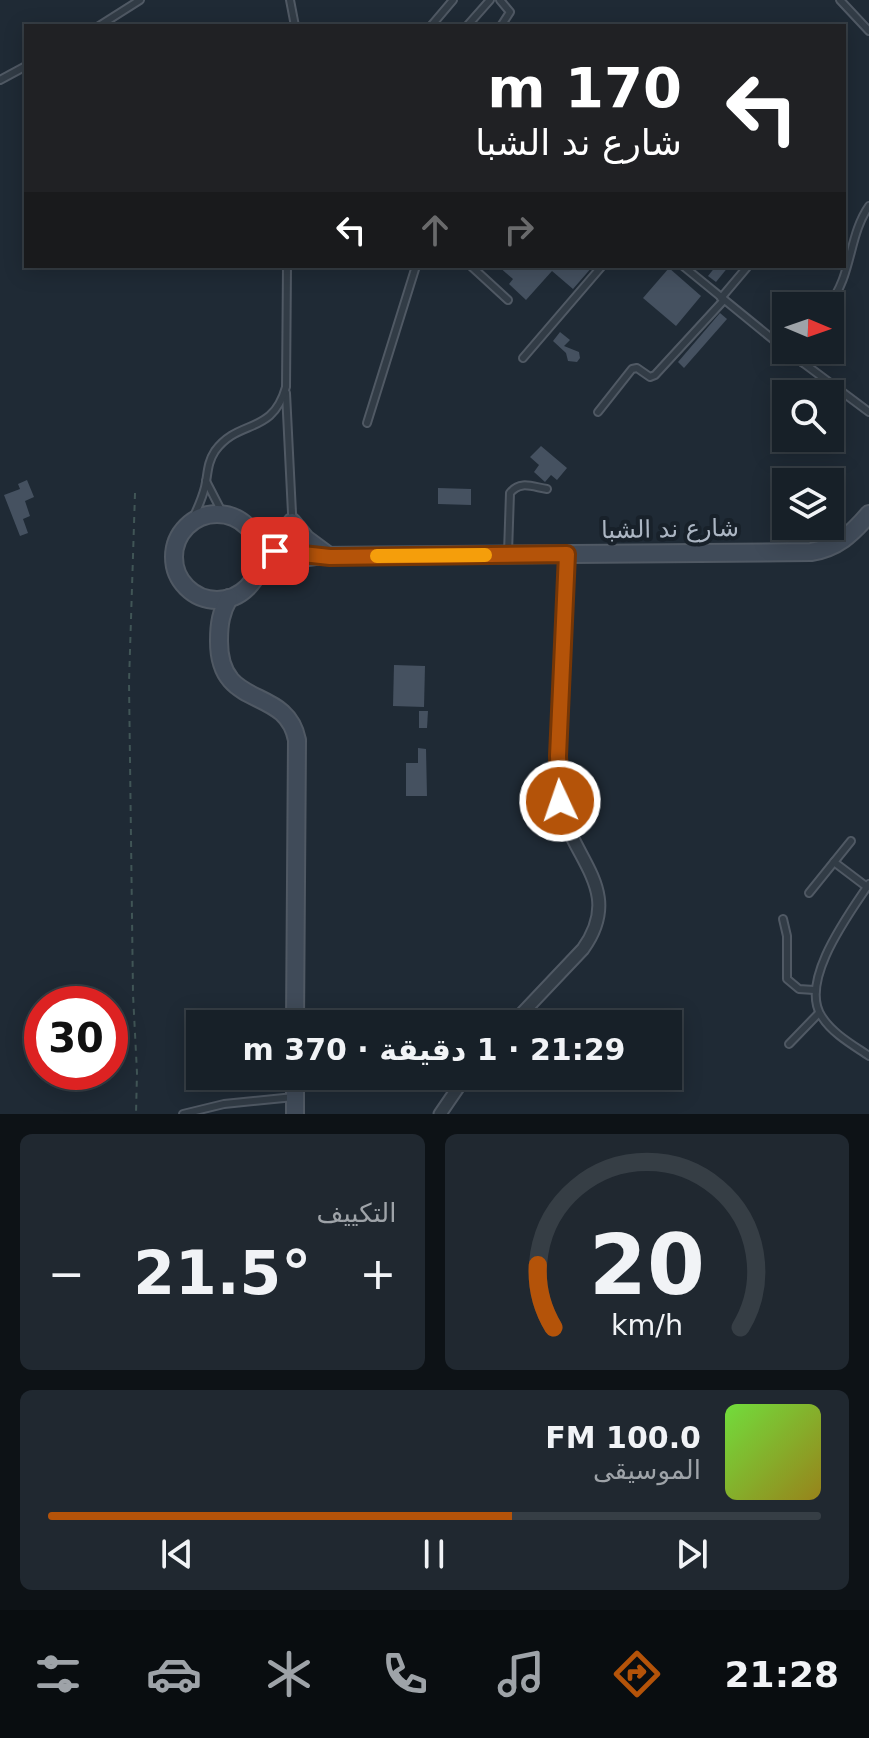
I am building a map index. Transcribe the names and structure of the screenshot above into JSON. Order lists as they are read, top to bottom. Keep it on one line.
{"streets":{"main road":["شارع ند الشبا"]},"north":"right","page":{"turn":["170 m","شارع ند الشبا"],"limit":"30","trip":"21:29 · 1 دقيقة · 370 m","tile":"التكييف","heat":["−","21.5°","+"],"song":["100.0 FM","الموسيقى"],"tabs":"21:28","gauge":["20","km/h"]}}
